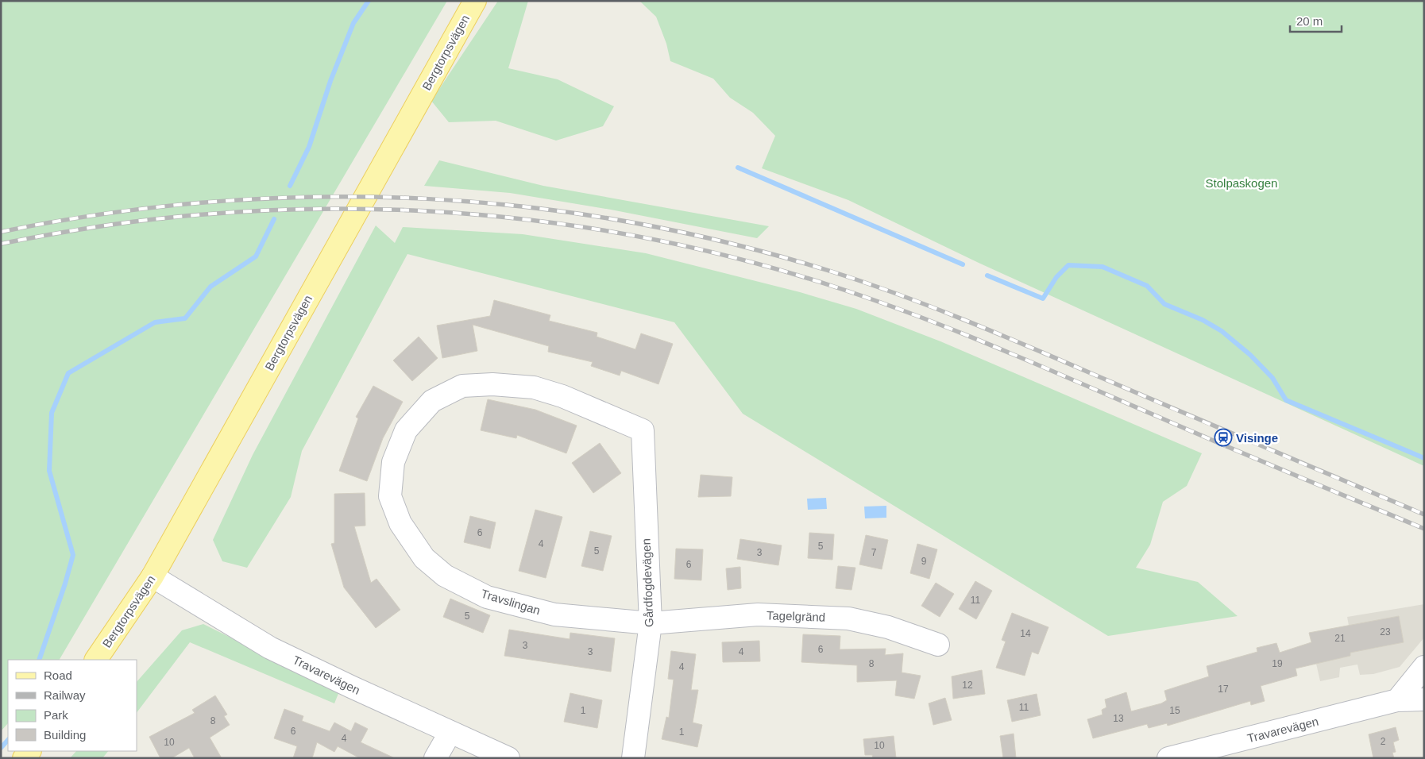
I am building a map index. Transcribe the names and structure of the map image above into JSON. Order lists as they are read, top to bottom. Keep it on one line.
{"streets":{"main road":["Bergtorpsvägen"],"street":["Gårdfogdevägen","Travslingan","Tagelgränd","Travarevägen"]},"crossings":[["Bergtorpsvägen","Travarevägen"],["Gårdfogdevägen","Travslingan"],["Gårdfogdevägen","Tagelgränd"],["Travslingan","Tagelgränd"]],"parks":["Stolpaskogen"],"places":{"station":["Visinge"]},"house_numbers":["6","4","5","5","3","7","9","6","11","5","23","14","21","3","6","3","4","8","19","4","12","17","11","1","15","13","8","6","1","4","2","10","10"],"legend":["Road","Railway","Park","Building"],"scale_bar":"20 m"}
